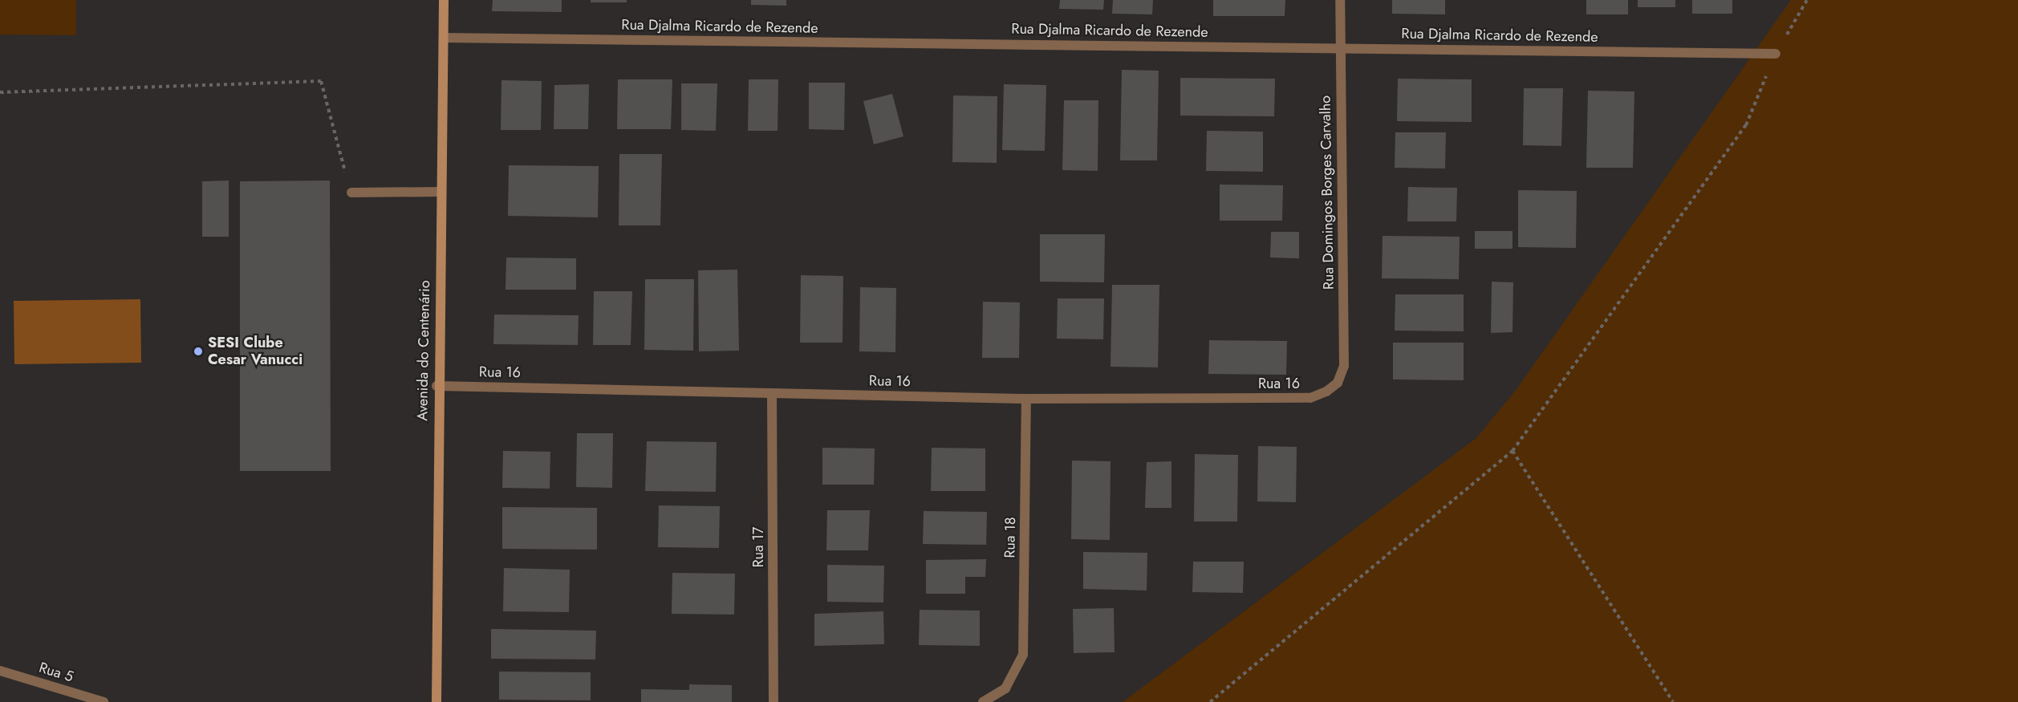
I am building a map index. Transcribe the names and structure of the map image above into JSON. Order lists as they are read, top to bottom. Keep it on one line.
{"streets":{"street":["Rua Djalma Ricardo de Rezende","Rua Domingos Borges Carvalho","Avenida do Centenário","Rua 16","Rua 18","Rua 17","Rua 5"]},"crossings":[["Rua Djalma Ricardo de Rezende","Rua Domingos Borges Carvalho"],["Rua Djalma Ricardo de Rezende","Avenida do Centenário"],["Rua Domingos Borges Carvalho","Rua 16"],["Avenida do Centenário","Rua 16"],["Rua 16","Rua 18"],["Rua 16","Rua 17"]],"places":["SESI Clube Cesar Vanucci"]}
